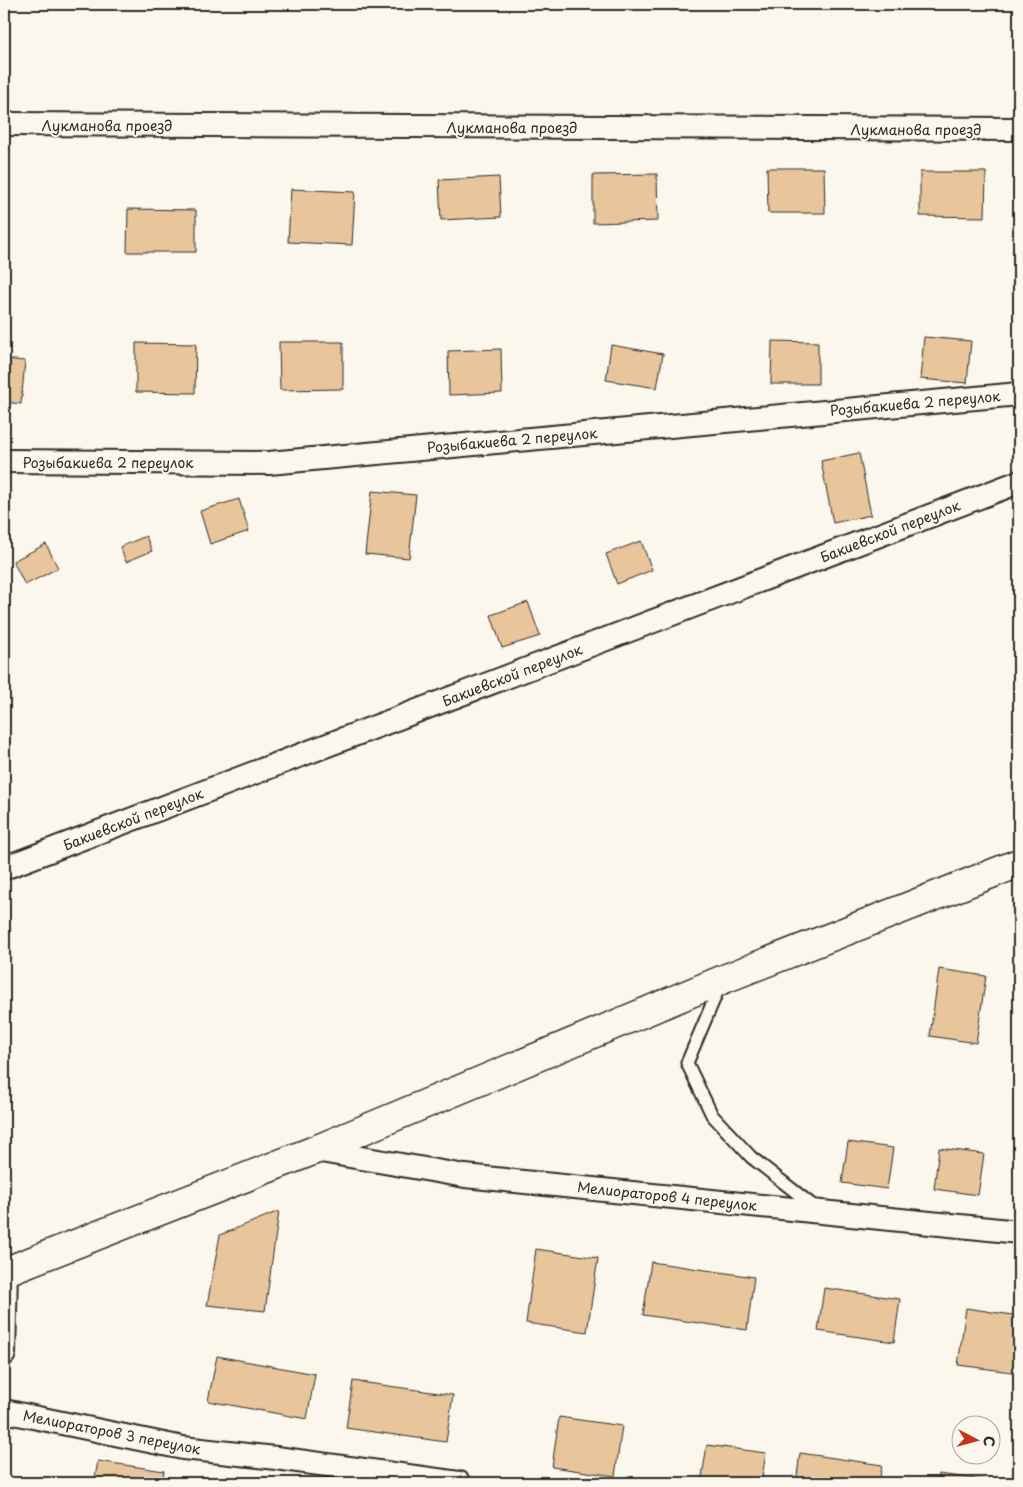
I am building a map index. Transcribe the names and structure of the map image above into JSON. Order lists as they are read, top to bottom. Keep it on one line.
{"streets":{"street":["Лукманова проезд","Розыбакиева 2 переулок","Бакиевской переулок","Мелиораторов 4 переулок","Мелиораторов 3 переулок"]},"north":"right"}
